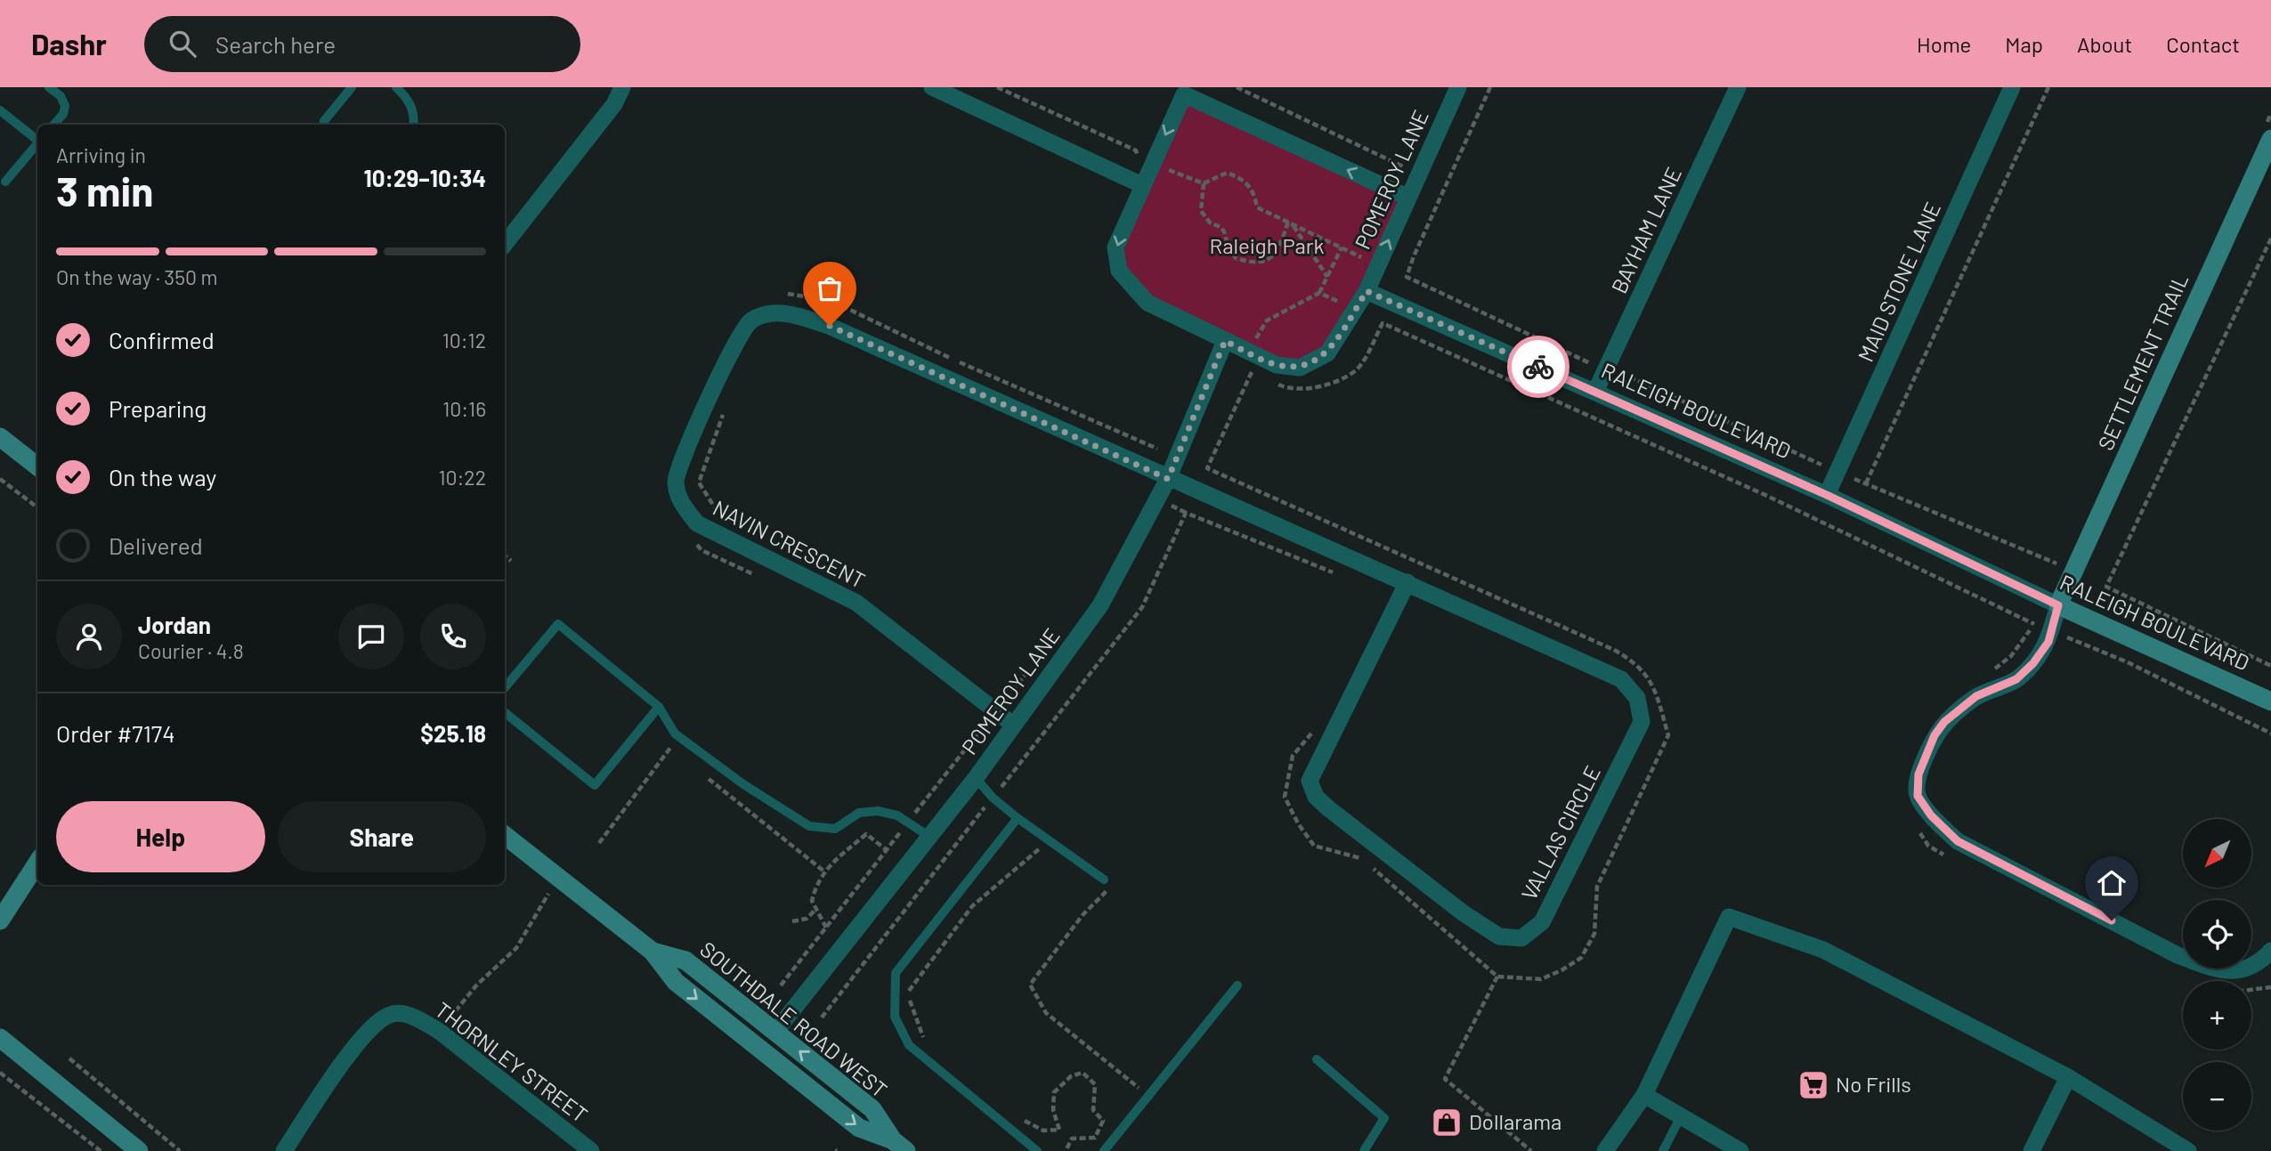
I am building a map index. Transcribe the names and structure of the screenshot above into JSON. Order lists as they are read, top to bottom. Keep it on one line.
{"streets":{"street":["POMEROY LANE","BAYHAM LANE","MAID STONE LANE","SETTLEMENT TRAIL","RALEIGH BOULEVARD","NAVIN CRESCENT","VALLAS CIRCLE","SOUTHDALE ROAD WEST","THORNLEY STREET"]},"crossings":[["POMEROY LANE","RALEIGH BOULEVARD"],["POMEROY LANE","NAVIN CRESCENT"],["POMEROY LANE","VALLAS CIRCLE"],["POMEROY LANE","SOUTHDALE ROAD WEST"],["BAYHAM LANE","RALEIGH BOULEVARD"],["MAID STONE LANE","RALEIGH BOULEVARD"],["SETTLEMENT TRAIL","RALEIGH BOULEVARD"],["NAVIN CRESCENT","VALLAS CIRCLE"]],"parks":["Raleigh Park"],"places":{"supermarket":["No Frills"],"shop":["Dollarama"]},"north":"bottom left","page":{"header":"Dashr","search":"Search here","nav":["Home","Map","About","Contact"],"heading":["3 min","Arriving in","10:29–10:34"],"panel":["Jordan","Courier · 4.8","Order #7174","$25.18"],"bar":"On the way · 350 m","list":[["Confirmed","10:12"],["Preparing","10:16"],["On the way","10:22"],"Delivered"],"buttons":["Help","Share"],"map_buttons":["+","−"]}}
